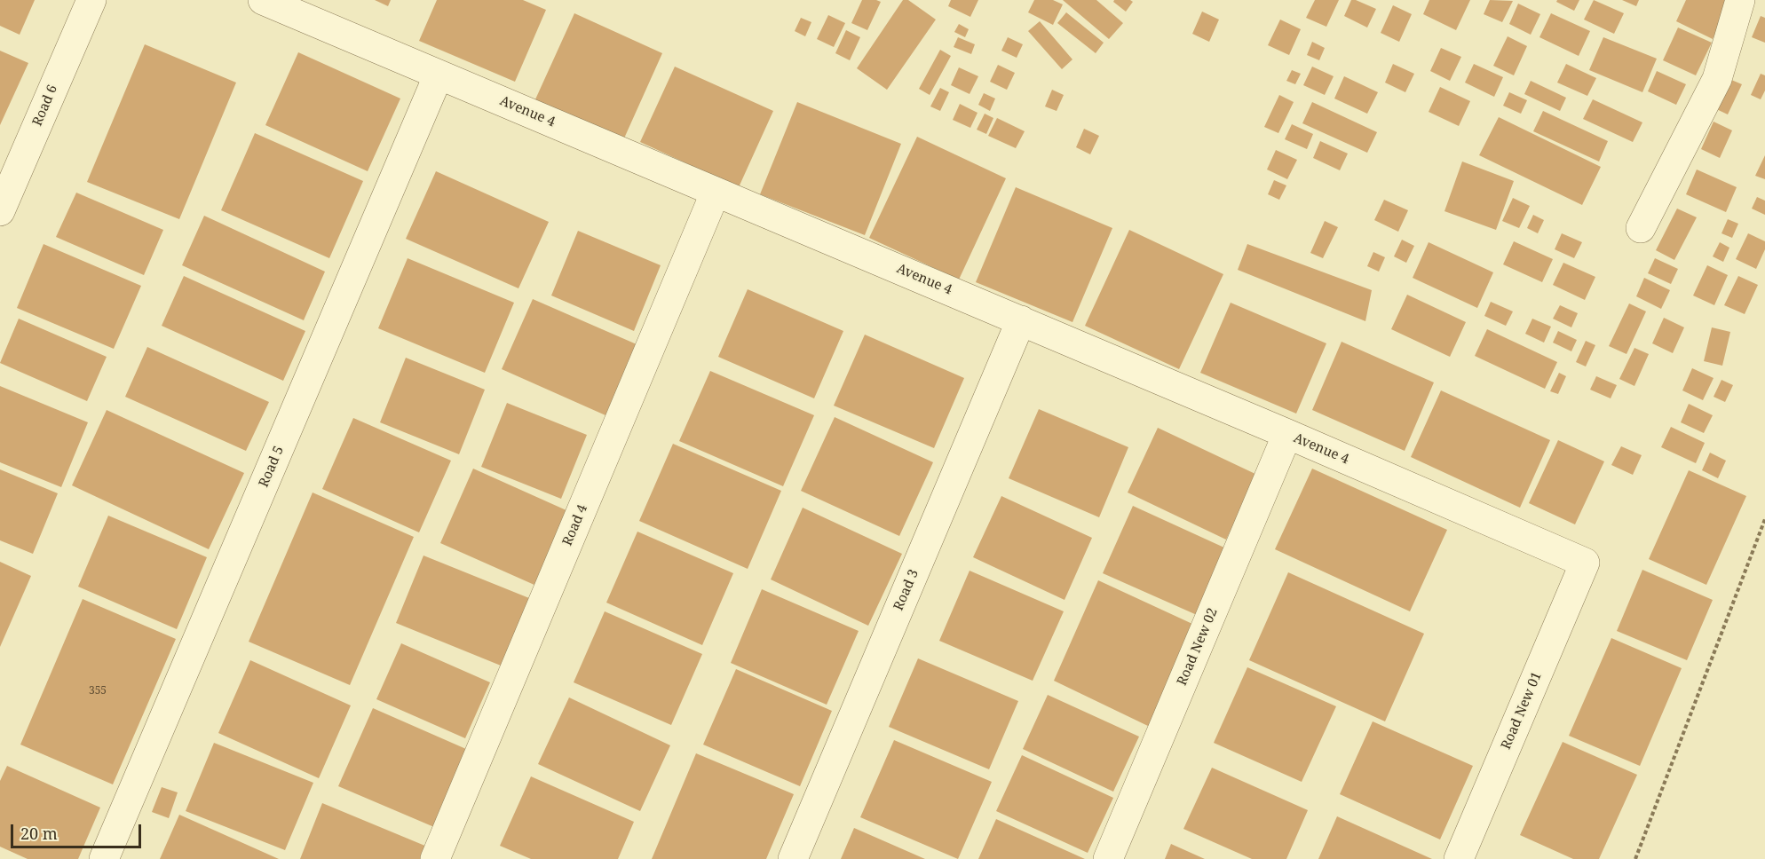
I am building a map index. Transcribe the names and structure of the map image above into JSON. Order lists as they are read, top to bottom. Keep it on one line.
{"streets":{"street":["Road 6","Avenue 4","Road 5","Road 4","Road 3","Road New 02","Road New 01"]},"crossings":[["Avenue 4","Road 5"],["Avenue 4","Road 4"],["Avenue 4","Road 3"],["Avenue 4","Road New 02"],["Avenue 4","Road New 01"]],"house_numbers":["355"],"scale_bar":"20 m"}
